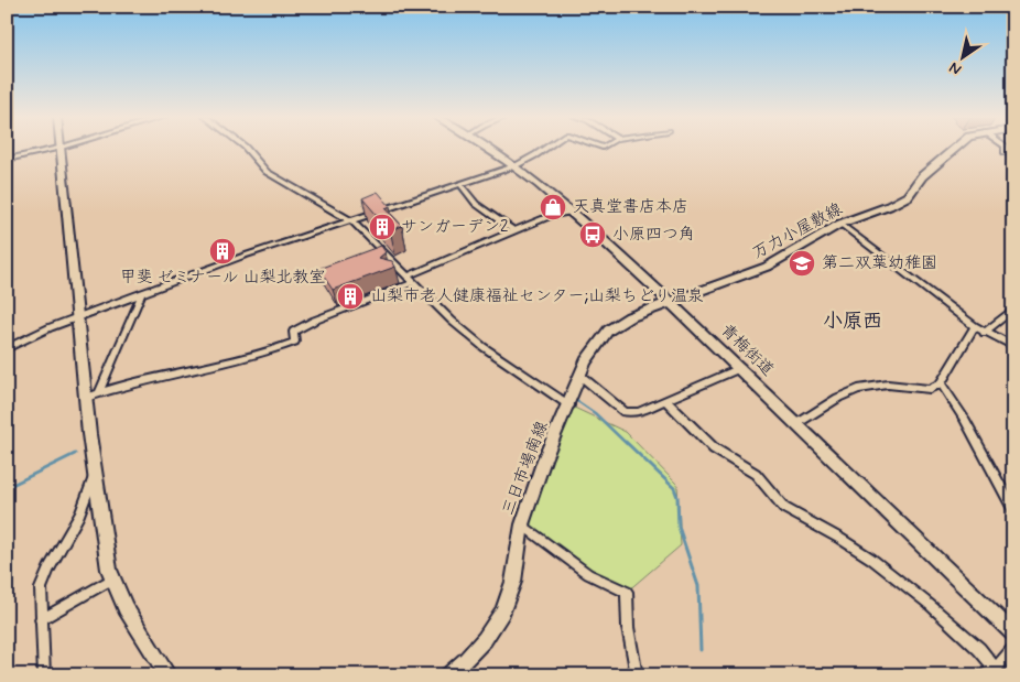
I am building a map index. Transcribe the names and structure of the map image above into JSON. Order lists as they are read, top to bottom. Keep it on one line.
{"streets":{"main road":["万力小屋敷線","青梅街道","三日市場南線"]},"crossings":[["万力小屋敷線","青梅街道"],["万力小屋敷線","三日市場南線"],["青梅街道","三日市場南線"]],"districts":["小原西"],"places":{"shop":["天真堂書店本店"],"building":["サンガーデン2","甲斐 ゼミナール 山梨北教室","山梨市老人健康福祉センター;山梨ちどり温泉"],"bus stop":["小原四つ角"],"school or university":["第二双葉幼稚園"]},"north":"bottom left"}
